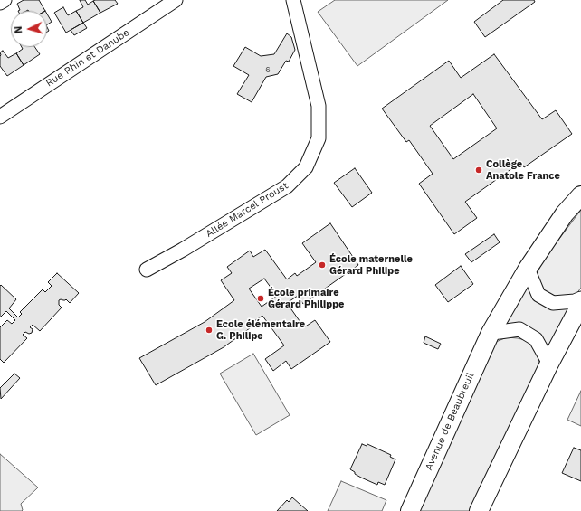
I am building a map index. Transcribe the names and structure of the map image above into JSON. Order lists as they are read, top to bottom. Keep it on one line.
{"streets":{"main road":["Avenue de Beaubreuil"],"street":["Rue Rhin et Danube","Allée Marcel Proust"]},"places":["Collège Anatole France","École maternelle Gérard Philipe","École primaire Gérard Philippe","Ecole élémentaire G. Philipe"],"house_numbers":["6"],"north":"left"}
